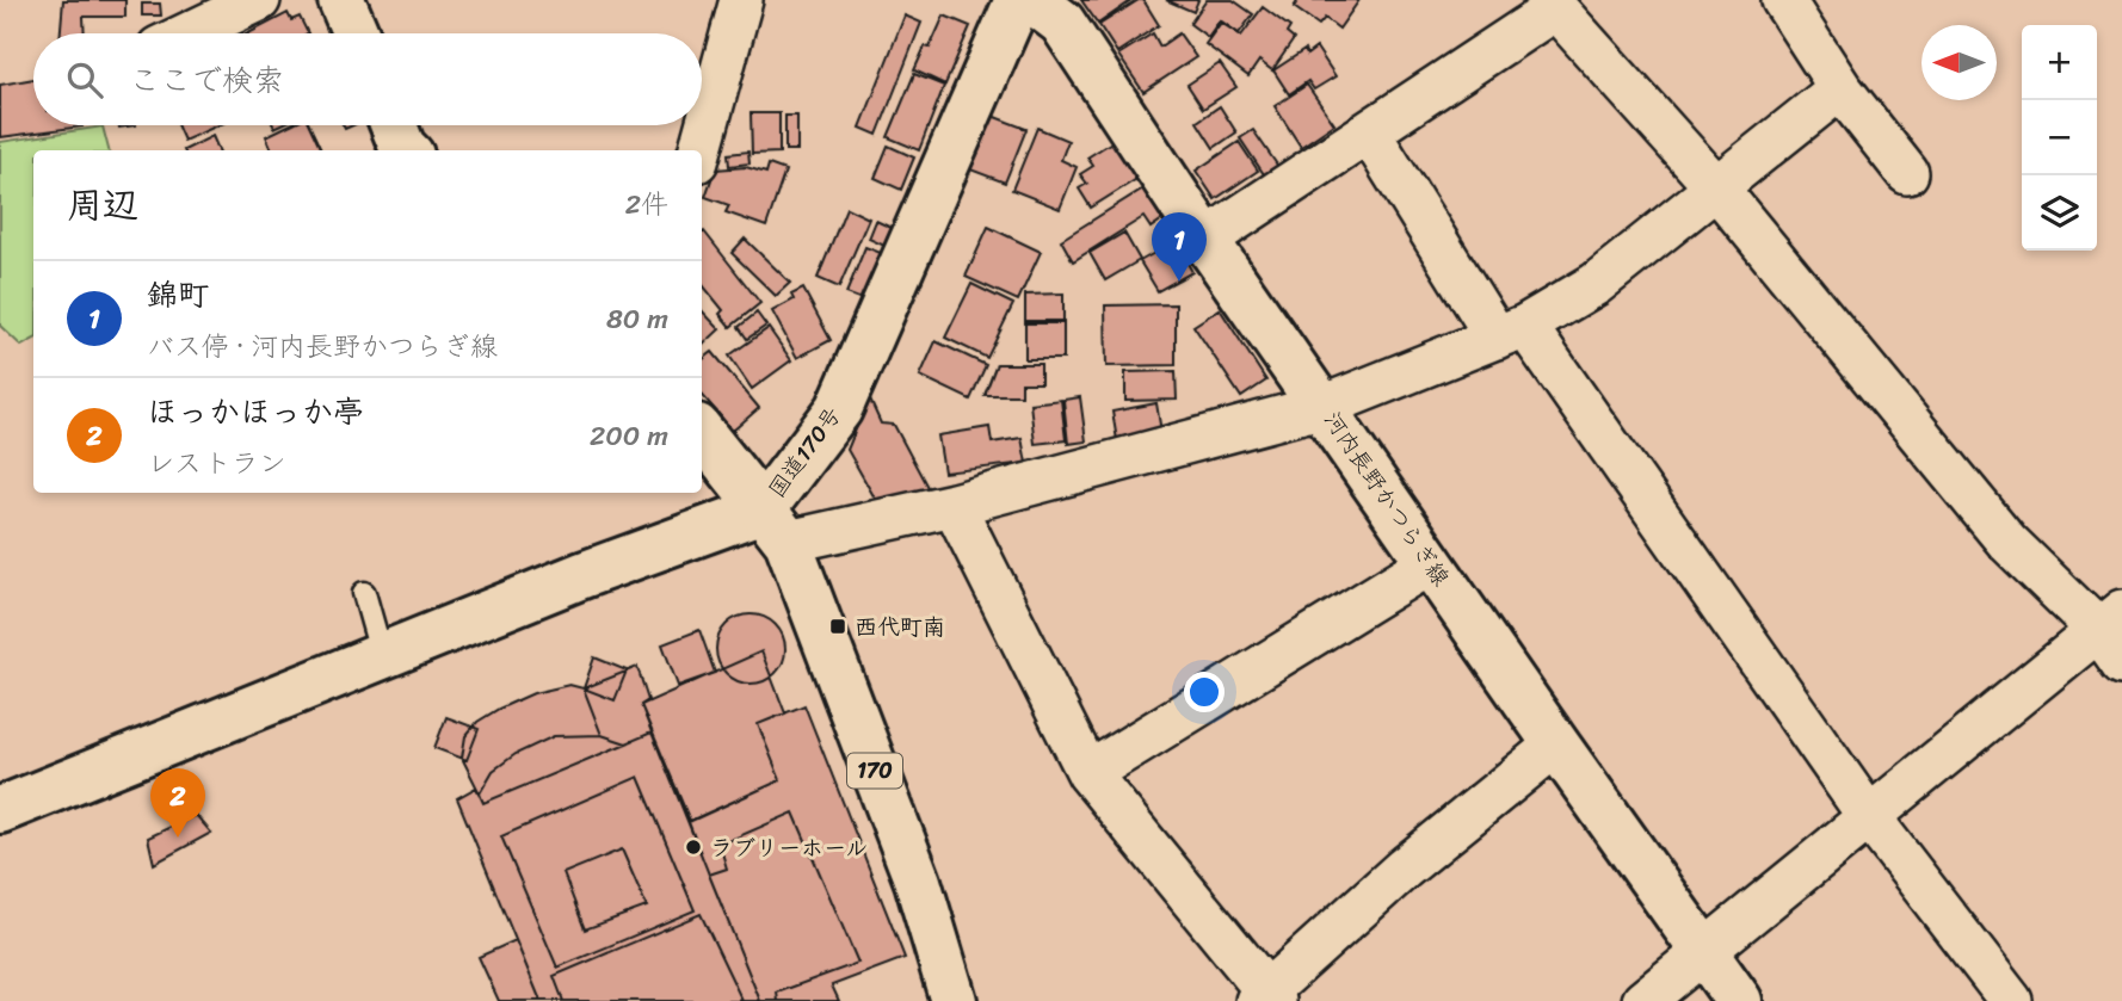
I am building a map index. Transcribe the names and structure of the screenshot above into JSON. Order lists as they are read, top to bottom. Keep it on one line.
{"streets":{"main road":["国道170号","河内長野かつらぎ線","170"]},"crossings":[["国道170号","170"]],"places":{"transit":["西代町南"],"other":["ラブリーホール"]},"north":"left","page":{"map_buttons":["+","−"],"search":"ここで検索","heading":["周辺","2件"],"pins":["1","2"],"list":[{"mark":"1","name":"錦町","note":"バス停 · 河内長野かつらぎ線","value":"80 m"},{"mark":"2","name":"ほっかほっか亭","note":"レストラン","value":"200 m"}]}}
